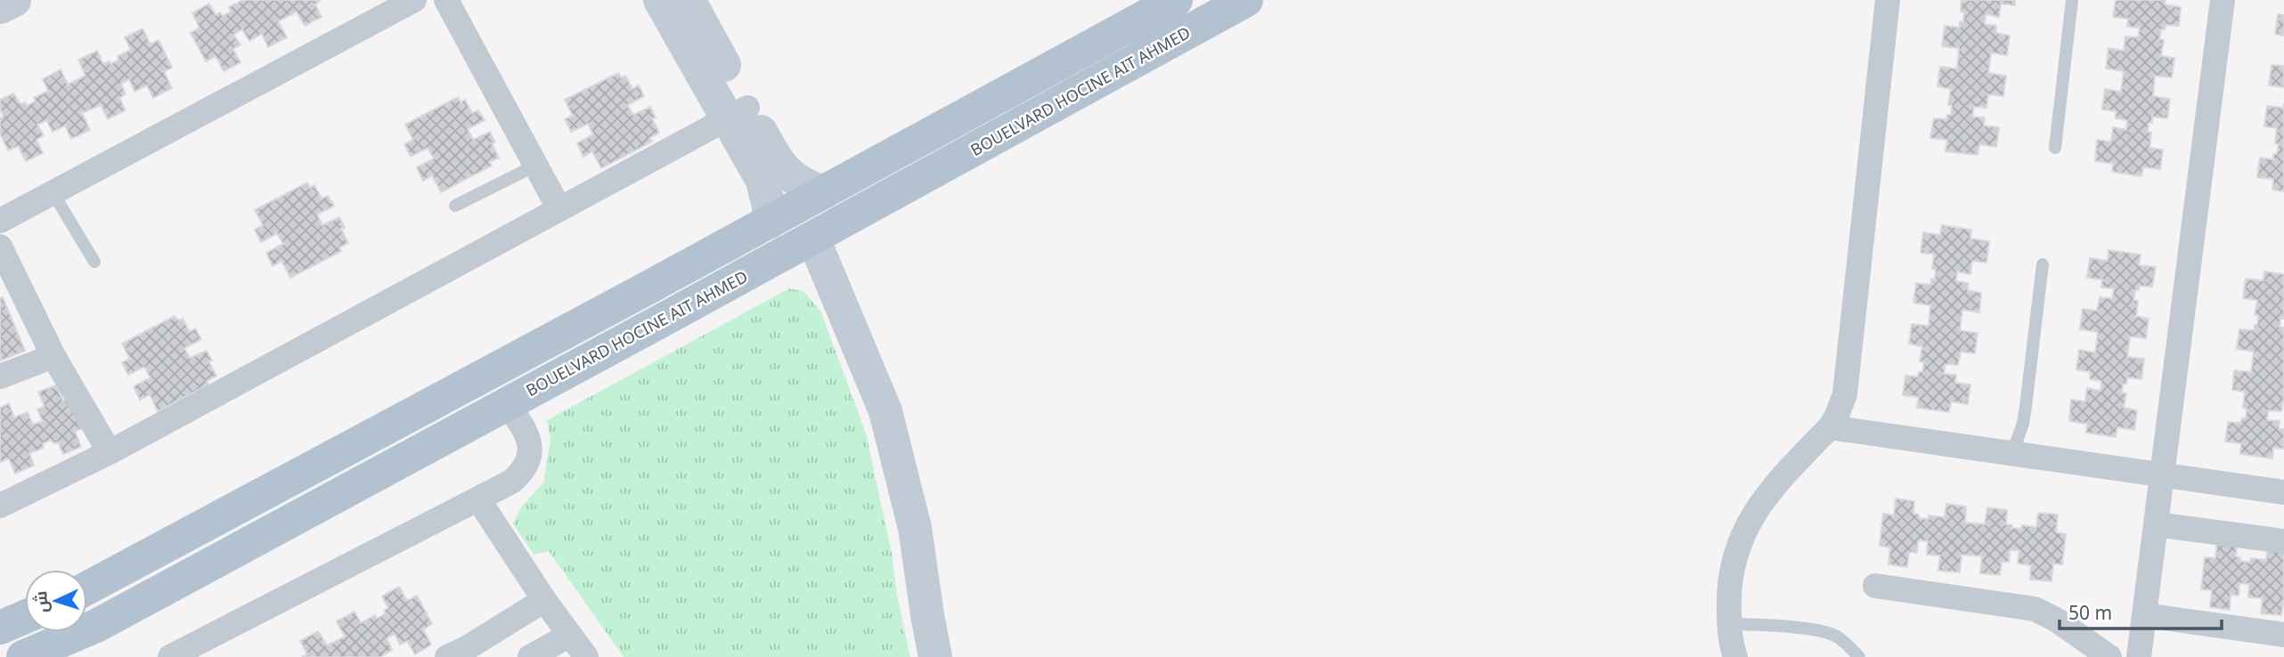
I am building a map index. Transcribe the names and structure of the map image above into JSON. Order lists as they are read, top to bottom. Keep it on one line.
{"streets":{"main road":["BOUELVARD HOCINE AIT AHMED"]},"scale_bar":"50 m","north":"left"}
